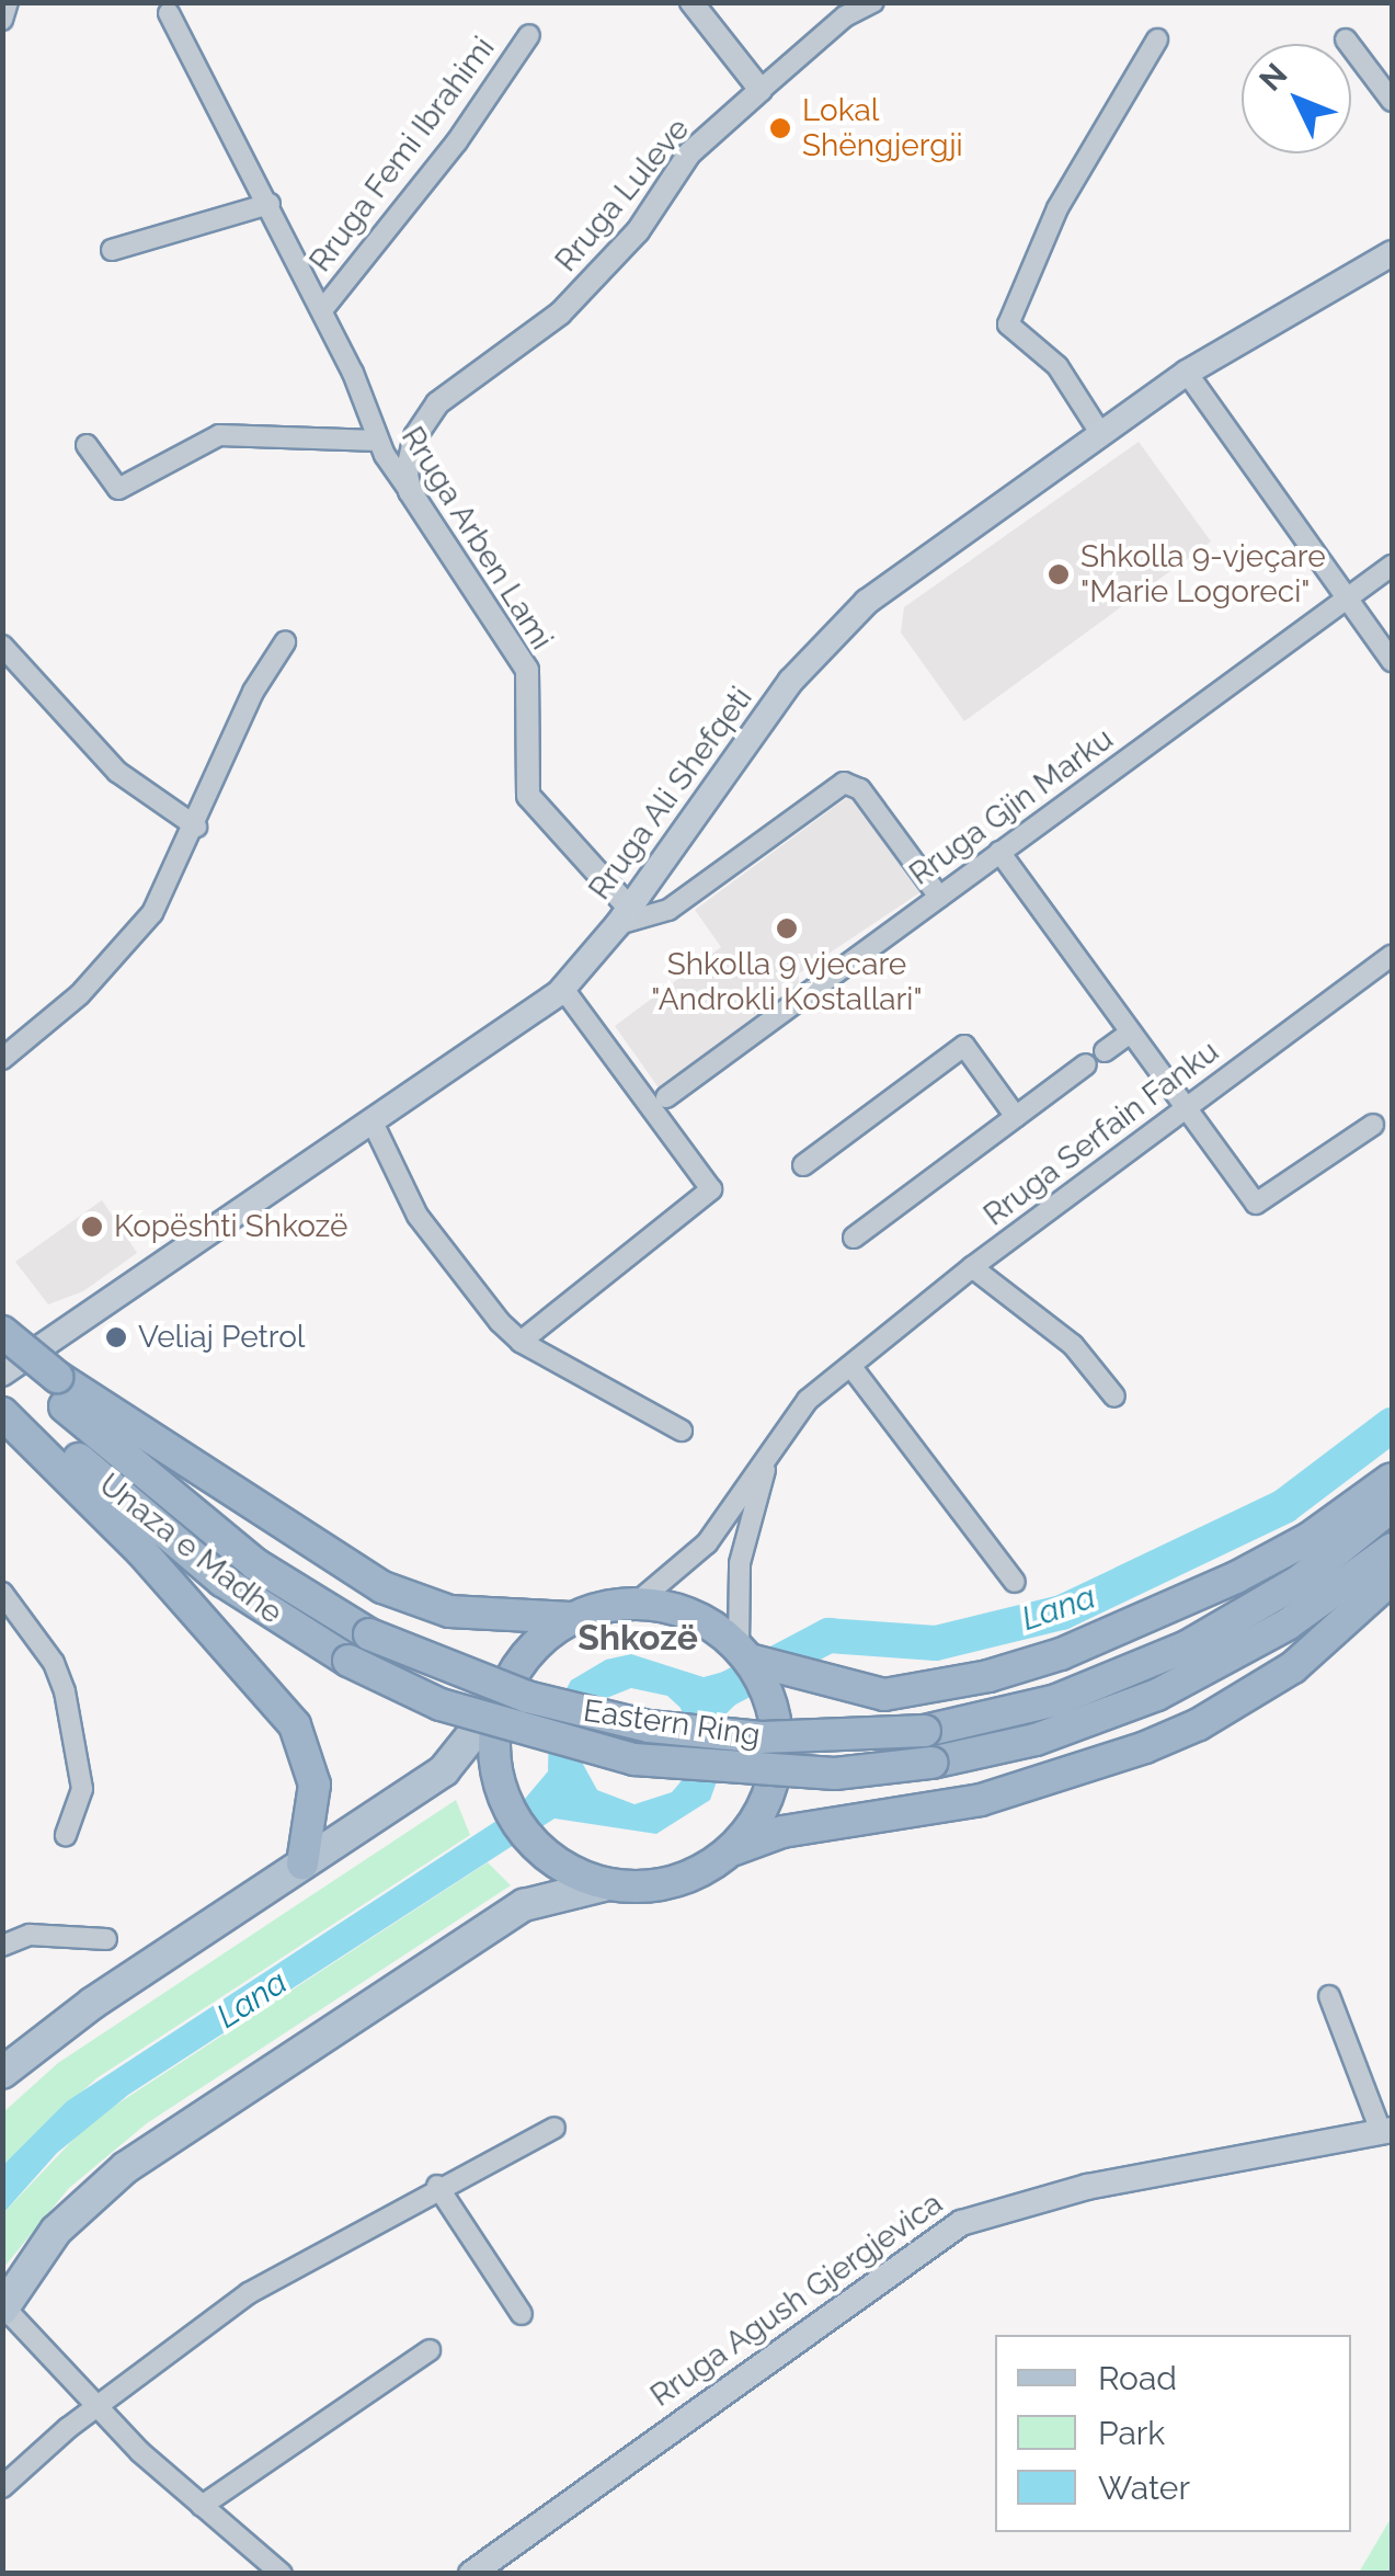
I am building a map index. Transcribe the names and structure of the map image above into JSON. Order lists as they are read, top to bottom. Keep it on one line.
{"streets":{"highway":["Unaza e Madhe","Eastern Ring"],"main road":["Rruga Ali Shefqeti","Rruga Agush Gjergjevica"],"street":["Rruga Femi Ibrahimi","Rruga Luleve","Rruga Arben Lami","Rruga Gjin Marku","Rruga Serfain Fanku"]},"crossings":[["Rruga Femi Ibrahimi","Rruga Arben Lami"],["Rruga Luleve","Rruga Arben Lami"],["Rruga Arben Lami","Rruga Ali Shefqeti"]],"districts":["Shkozë"],"water":["Lana"],"places":["Lokal Shëngjergji","Shkolla 9-vjeçare \"Marie Logoreci\"","Shkolla 9 vjecare \"Androkli Kostallari\"","Kopështi Shkozë","Veliaj Petrol"],"legend":["Road","Park","Water"],"north":"top left"}
